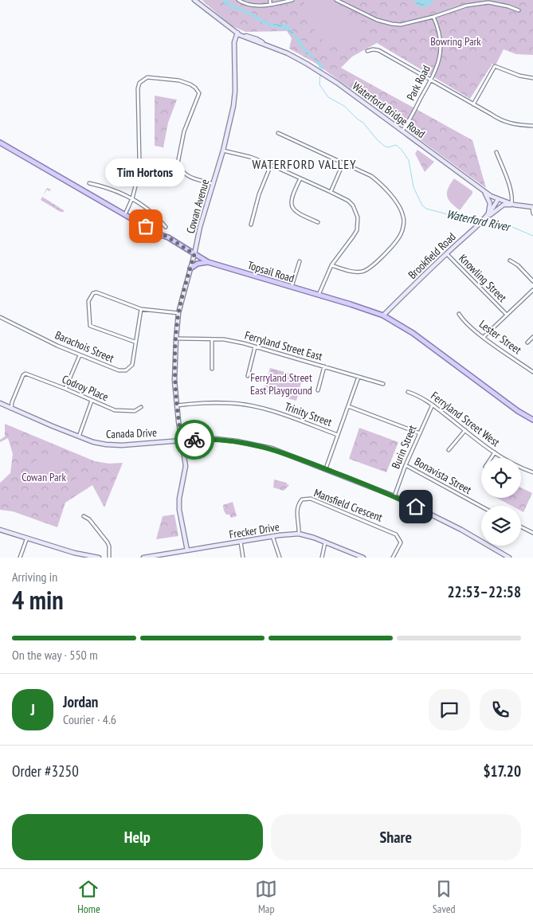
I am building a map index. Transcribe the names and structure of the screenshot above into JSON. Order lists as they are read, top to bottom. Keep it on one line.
{"streets":{"main road":["Topsail Road"],"street":["Park Road","Waterford Bridge Road","Cowan Avenue","Brookfield Road","Knowling Street","Lester Street","Ferryland Street East","Barachois Street","Codroy Place","Trinity Street","Ferryland Street West","Canada Drive","Burin Street","Bonavista Street","Mansfield Crescent","Frecker Drive"]},"crossings":[["Park Road","Waterford Bridge Road"],["Waterford Bridge Road","Cowan Avenue"],["Waterford Bridge Road","Brookfield Road"],["Cowan Avenue","Topsail Road"],["Cowan Avenue","Ferryland Street East"],["Cowan Avenue","Trinity Street"],["Cowan Avenue","Canada Drive"],["Cowan Avenue","Frecker Drive"],["Brookfield Road","Topsail Road"],["Brookfield Road","Knowling Street"],["Codroy Place","Canada Drive"],["Ferryland Street West","Burin Street"],["Canada Drive","Burin Street"],["Burin Street","Bonavista Street"],["Mansfield Crescent","Frecker Drive"]],"districts":["WATERFORD VALLEY"],"water":["Waterford River"],"parks":["Bowring Park","Ferryland Street East Playground","Cowan Park"],"places":["Tim Hortons"],"page":{"bubble":"Tim Hortons","heading":["4 min","Arriving in","22:53–22:58"],"panel":["Jordan","Courier · 4.6","Order #3250","$17.20"],"bar":"On the way · 550 m","round":"J","buttons":["Help","Share"],"tabs":["Home","Map","Saved"]}}
